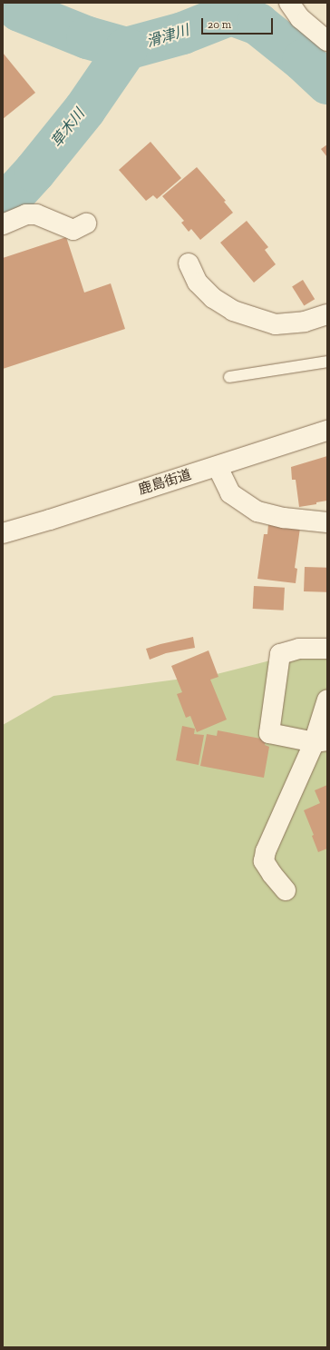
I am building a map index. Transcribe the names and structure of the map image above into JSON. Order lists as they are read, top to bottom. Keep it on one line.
{"streets":{"street":["鹿島街道"]},"water":["滑津川","草木川"],"scale_bar":"20 m"}
